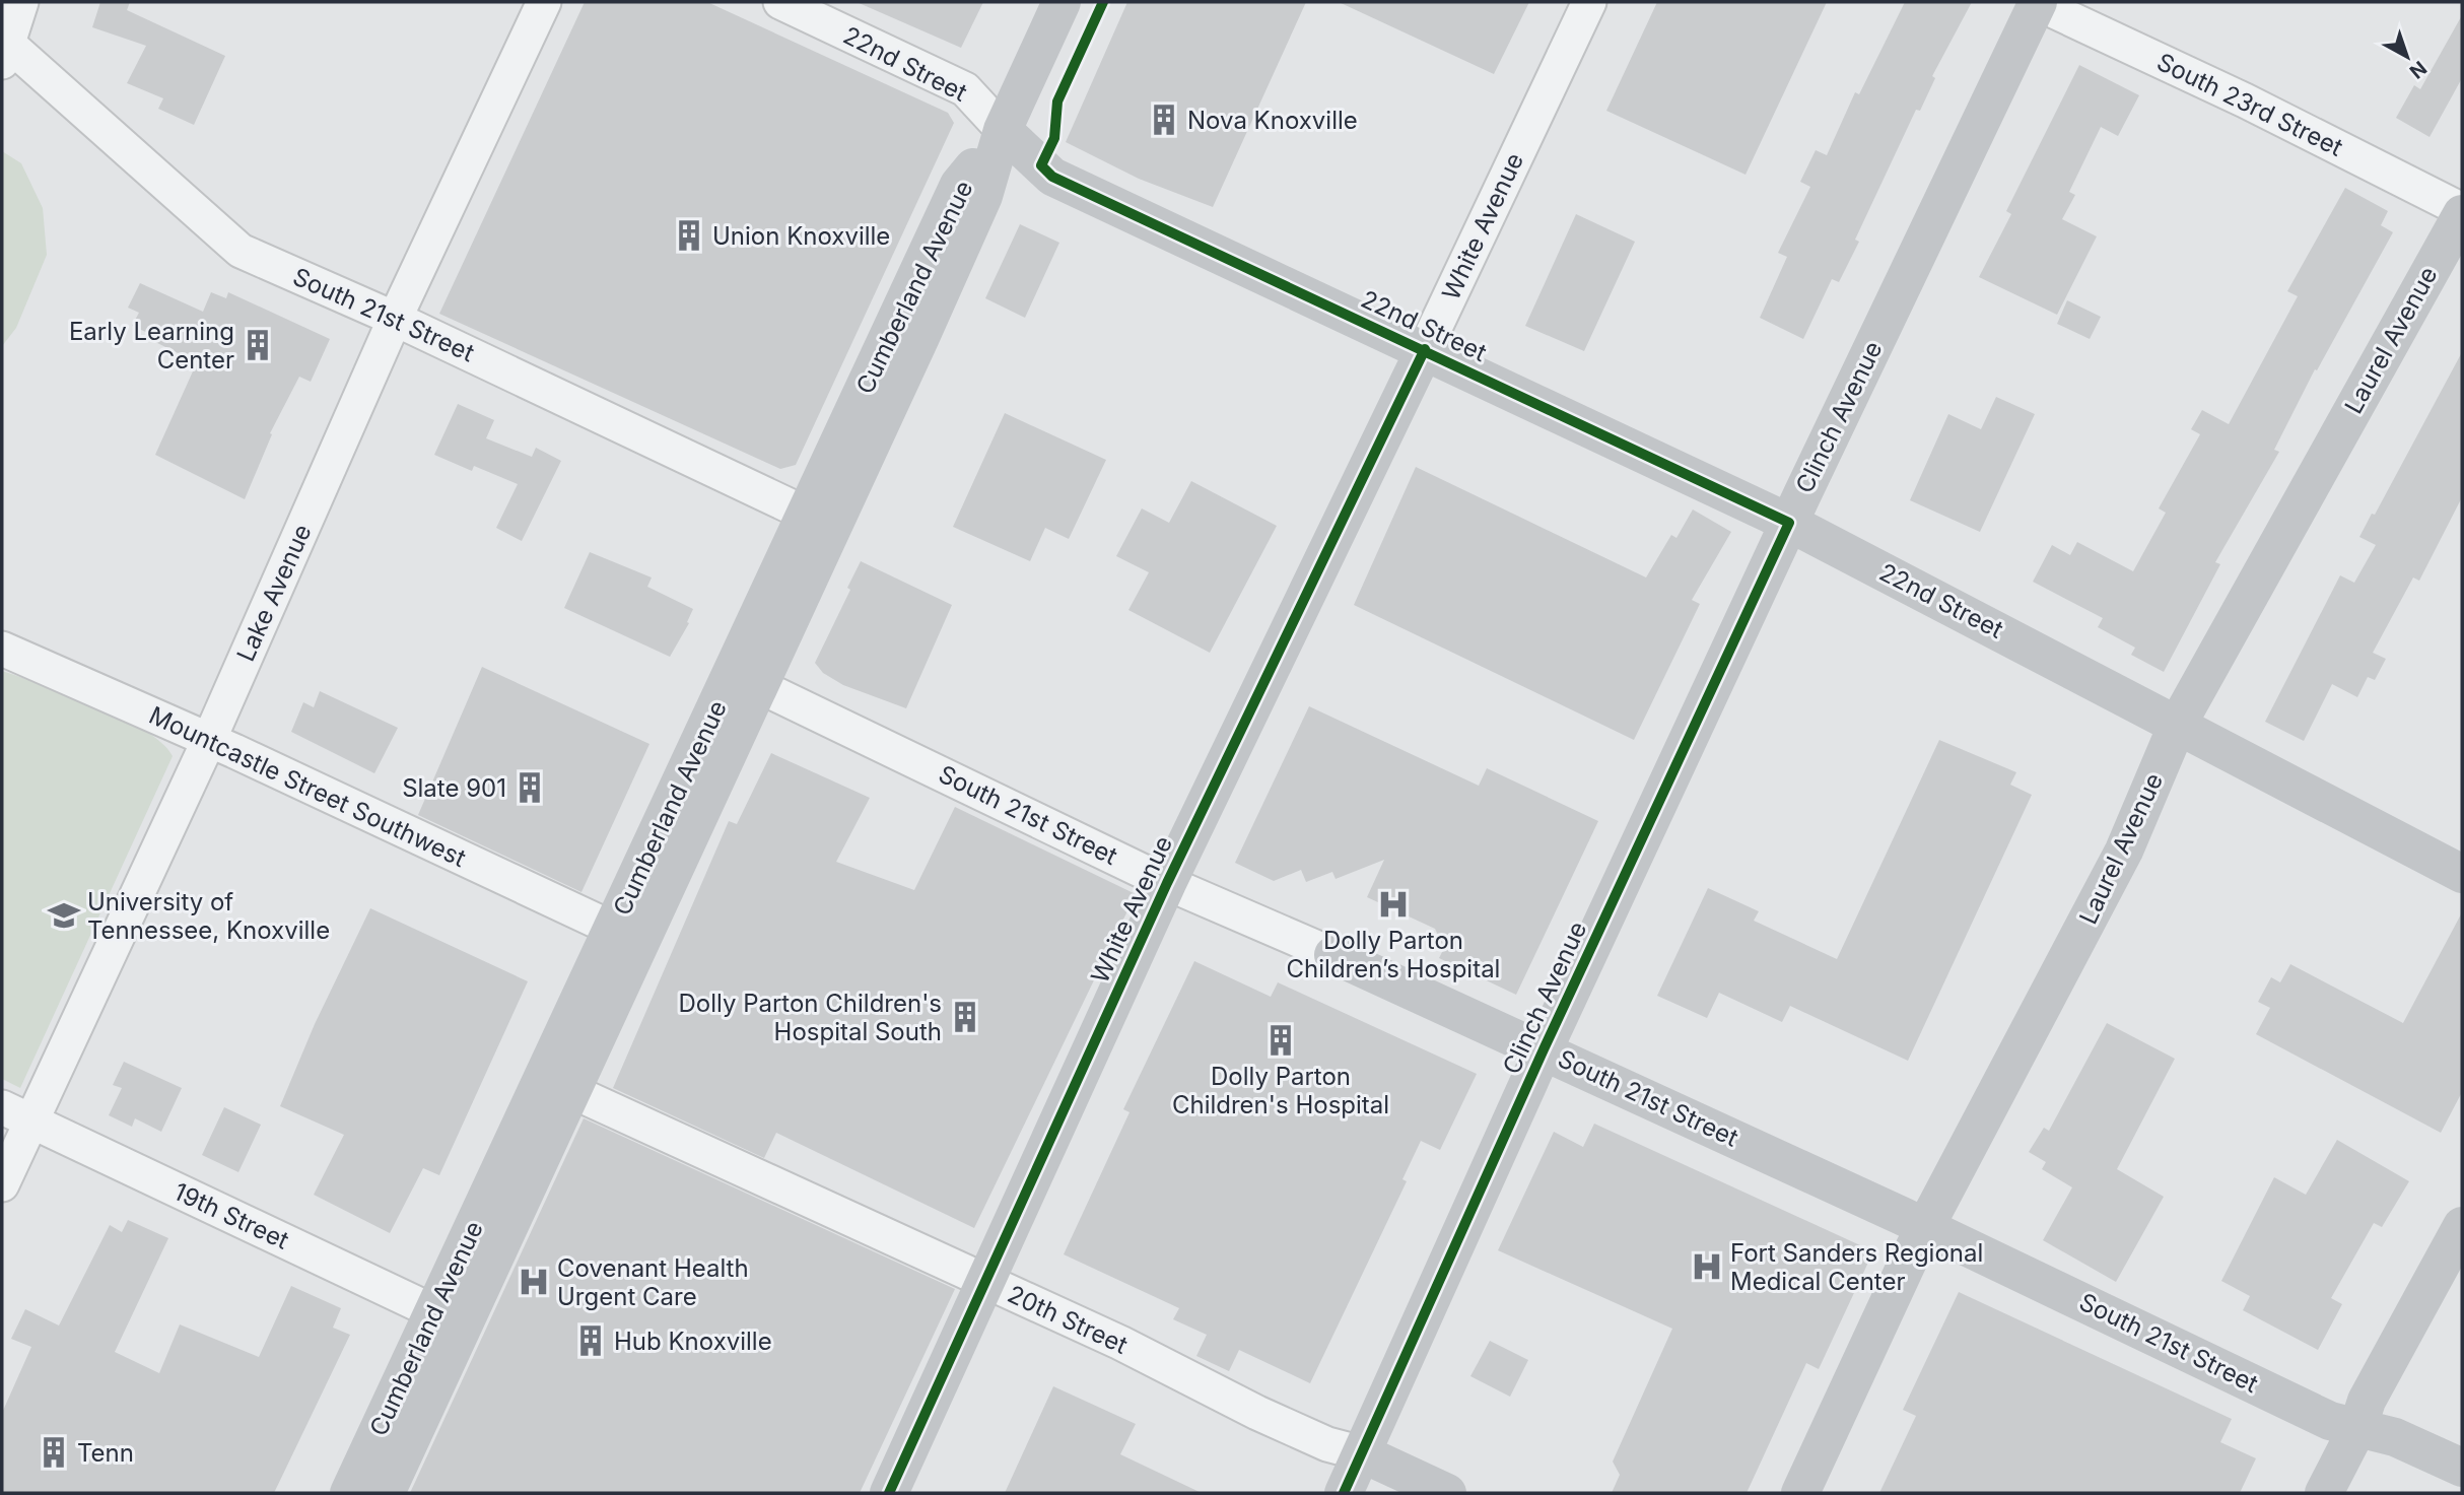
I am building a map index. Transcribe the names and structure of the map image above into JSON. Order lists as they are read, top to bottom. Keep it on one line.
{"streets":{"street":["22nd Street","South 23rd Street","White Avenue","Cumberland Avenue","South 21st Street","Laurel Avenue","Clinch Avenue","Lake Avenue","Mountcastle Street Southwest","19th Street","20th Street"]},"crossings":[["22nd Street","White Avenue"],["22nd Street","Cumberland Avenue"],["22nd Street","Laurel Avenue"],["22nd Street","Clinch Avenue"],["South 23rd Street","Laurel Avenue"],["South 23rd Street","Clinch Avenue"],["White Avenue","South 21st Street"],["White Avenue","20th Street"],["Cumberland Avenue","South 21st Street"],["Cumberland Avenue","Mountcastle Street Southwest"],["Cumberland Avenue","19th Street"],["Cumberland Avenue","20th Street"],["South 21st Street","Laurel Avenue"],["South 21st Street","Clinch Avenue"],["South 21st Street","Lake Avenue"],["Clinch Avenue","20th Street"],["Lake Avenue","Mountcastle Street Southwest"],["Lake Avenue","19th Street"]],"places":{"building":["Nova Knoxville","Union Knoxville","Early Learning Center","Slate 901","Dolly Parton Children's Hospital South","Dolly Parton Children's Hospital","Hub Knoxville","Tenn"],"hospital":["Dolly Parton Children’s Hospital","Fort Sanders Regional Medical Center","Covenant Health Urgent Care"],"school or university":["University of Tennessee, Knoxville"]},"north":"bottom right"}
